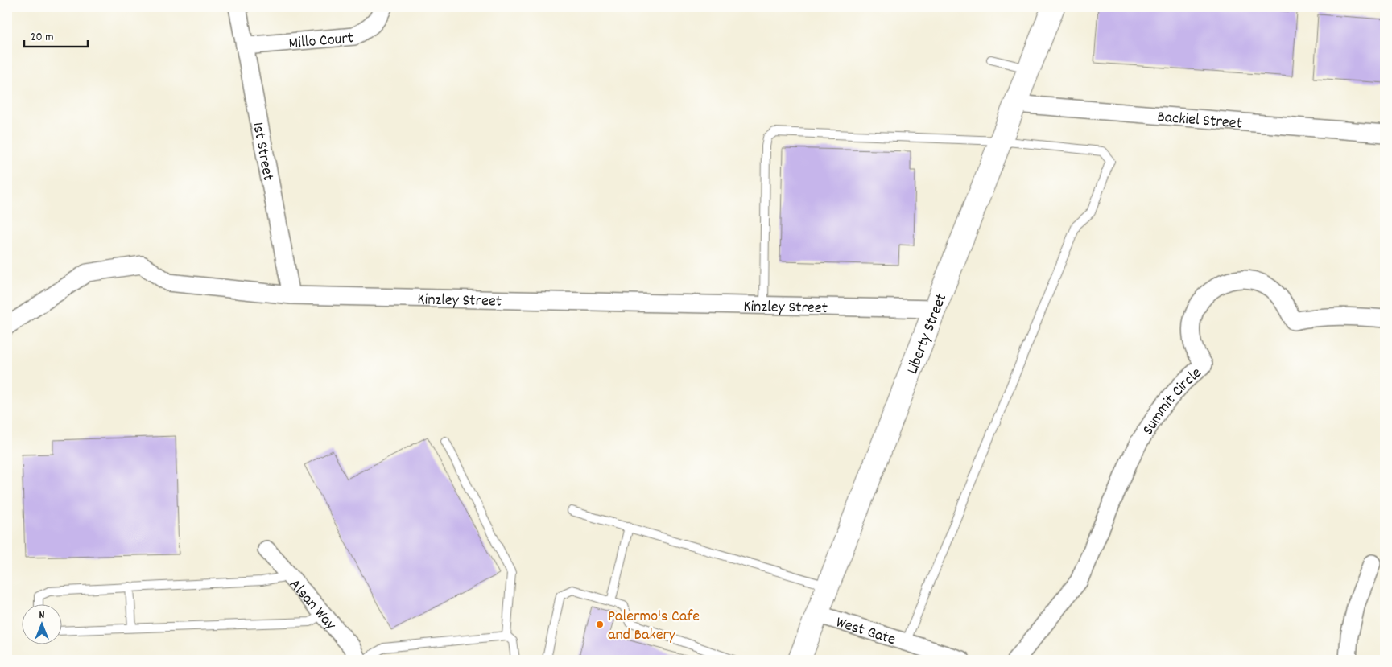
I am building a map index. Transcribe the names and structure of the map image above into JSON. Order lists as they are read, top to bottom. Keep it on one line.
{"streets":{"main road":["Liberty Street"],"street":["Millo Court","Backiel Street","1st Street","Kinzley Street","Summit Circle","Alsan Way","West Gate"]},"crossings":[["Millo Court","1st Street"],["Backiel Street","Liberty Street"],["1st Street","Kinzley Street"],["Kinzley Street","Liberty Street"],["Liberty Street","West Gate"]],"places":["Palermo's Cafe and Bakery"],"scale_bar":"20 m","north":"top"}
